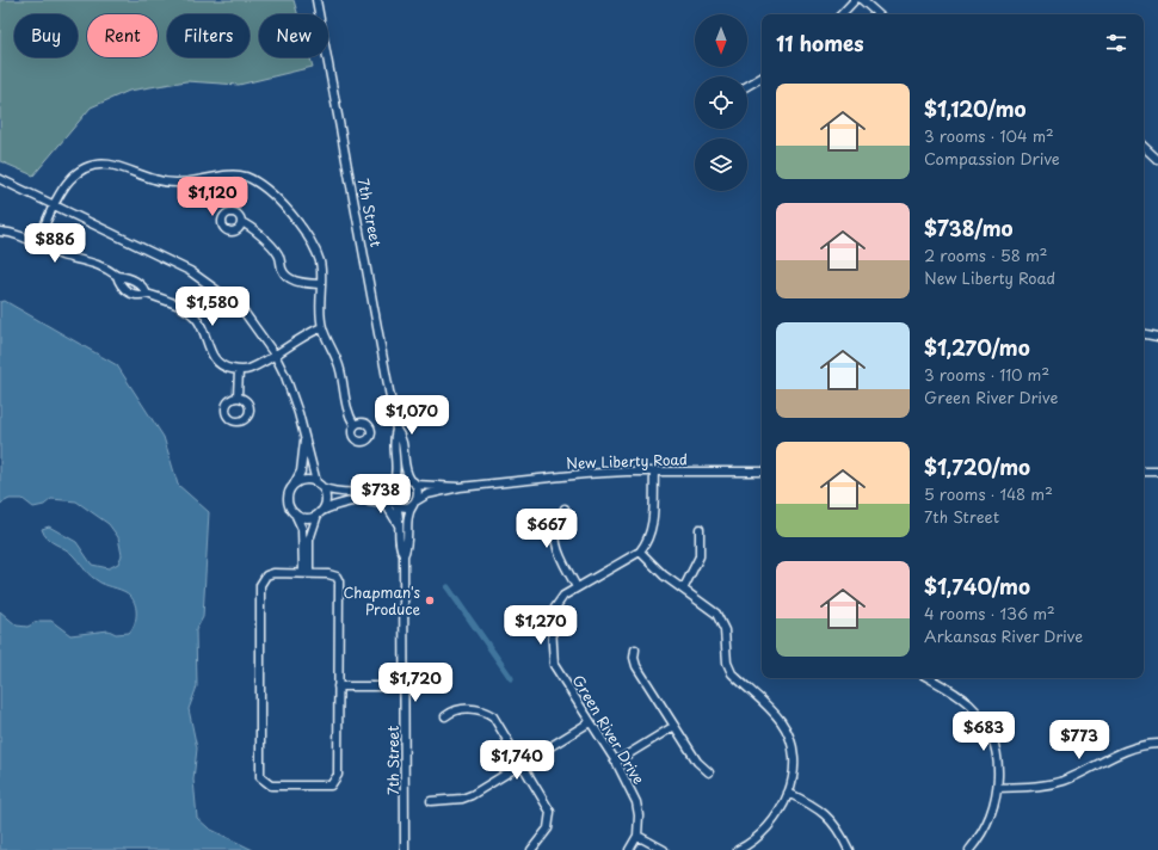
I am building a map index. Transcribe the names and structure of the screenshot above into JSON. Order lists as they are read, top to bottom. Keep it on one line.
{"streets":{"street":["7th Street","New Liberty Road","Green River Drive"]},"crossings":[["7th Street","New Liberty Road"]],"places":["Chapman's Produce"],"north":"bottom","page":{"chip":["Buy","Rent","Filters","New"],"heading":"11 homes","list":[{"name":"$1,120/mo","note":"3 rooms · 104 m² · Compassion Drive"},{"name":"$738/mo","note":"2 rooms · 58 m² · New Liberty Road"},{"name":"$1,270/mo","note":"3 rooms · 110 m² · Green River Drive"},{"name":"$1,720/mo","note":"5 rooms · 148 m² · 7th Street"},{"name":"$1,740/mo","note":"4 rooms · 136 m² · Arkansas River Drive"}],"price":["$1,120","$886","$1,580","$1,070","$738","$667","$1,270","$1,720","$683","$773","$1,740"]}}
